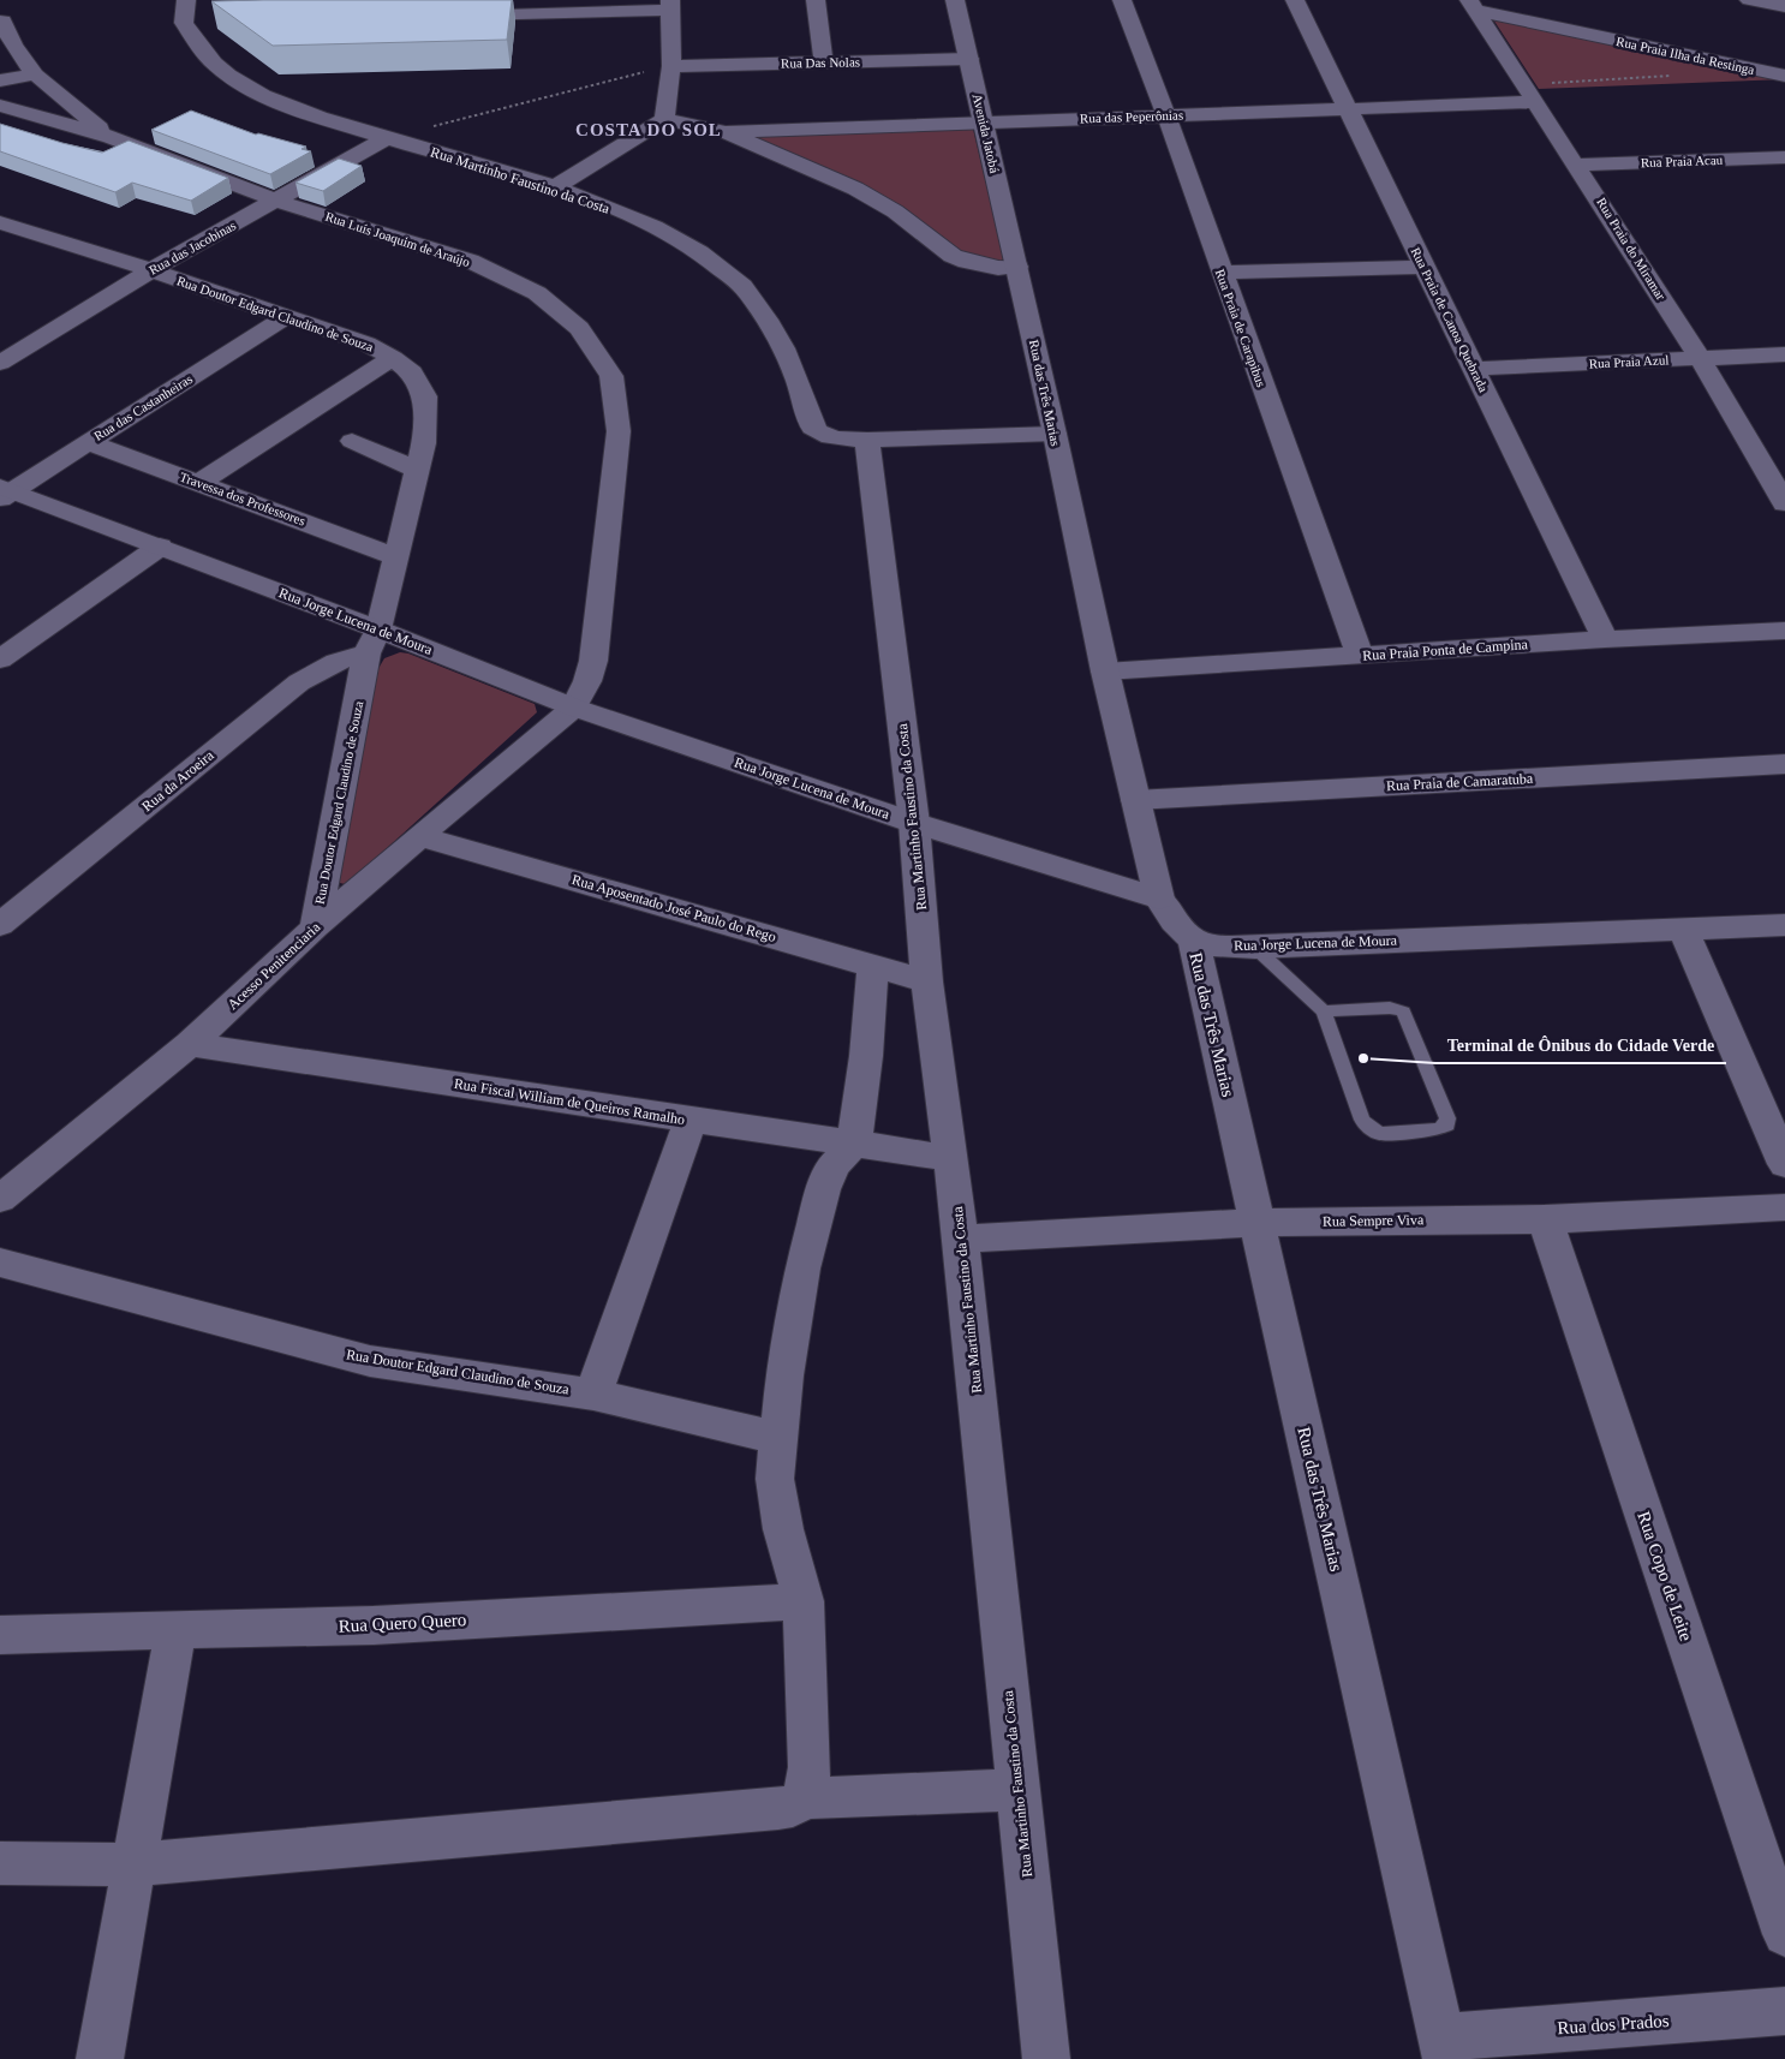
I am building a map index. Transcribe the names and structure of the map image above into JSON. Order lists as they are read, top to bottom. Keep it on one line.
{"streets":{"street":["Rua Praia Ilha da Restinga","Rua Das Nolas","Rua das Peperônias","Avenida Jatobá","Rua Praia Acau","Rua Martinho Faustino da Costa","Rua Luís Joaquim de Araújo","Rua das Jacobinas","Rua Praia do Miramar","Rua Doutor Edgard Claudino de Souza","Rua Praia de Canoa Quebrada","Rua Praia de Carapibus","Rua Praia Azul","Rua das Três Marias","Rua das Castanheiras","Travessa dos Professores","Rua Jorge Lucena de Moura","Rua Praia Ponta de Campina","Rua da Aroeira","Rua Praia de Camaratuba","Rua Aposentado José Paulo do Rego","Acesso Penitenciaria","Rua Fiscal William de Queiros Ramalho","Rua Sempre Viva","Rua Copo de Leite","Rua Quero Quero","Rua dos Prados"]},"crossings":[["Rua Praia Ilha da Restinga","Rua Praia do Miramar"],["Rua Das Nolas","Avenida Jatobá"],["Rua das Peperônias","Avenida Jatobá"],["Rua das Peperônias","Rua Praia do Miramar"],["Rua das Peperônias","Rua Praia de Canoa Quebrada"],["Rua das Peperônias","Rua Praia de Carapibus"],["Avenida Jatobá","Rua das Três Marias"],["Rua Praia Acau","Rua Praia do Miramar"],["Rua Martinho Faustino da Costa","Rua das Jacobinas"],["Rua Martinho Faustino da Costa","Rua Jorge Lucena de Moura"],["Rua Martinho Faustino da Costa","Rua Aposentado José Paulo do Rego"],["Rua Martinho Faustino da Costa","Rua Fiscal William de Queiros Ramalho"],["Rua Martinho Faustino da Costa","Rua Sempre Viva"],["Rua Luís Joaquim de Araújo","Rua das Jacobinas"],["Rua Luís Joaquim de Araújo","Rua Jorge Lucena de Moura"],["Rua Luís Joaquim de Araújo","Acesso Penitenciaria"],["Rua das Jacobinas","Rua Doutor Edgard Claudino de Souza"],["Rua Praia do Miramar","Rua Praia Azul"],["Rua Doutor Edgard Claudino de Souza","Rua das Castanheiras"],["Rua Doutor Edgard Claudino de Souza","Travessa dos Professores"],["Rua Doutor Edgard Claudino de Souza","Rua Jorge Lucena de Moura"],["Rua Doutor Edgard Claudino de Souza","Rua da Aroeira"],["Rua Doutor Edgard Claudino de Souza","Acesso Penitenciaria"],["Rua Praia de Canoa Quebrada","Rua Praia Azul"],["Rua Praia de Canoa Quebrada","Rua Praia Ponta de Campina"],["Rua Praia de Carapibus","Rua Praia Ponta de Campina"],["Rua das Três Marias","Rua Jorge Lucena de Moura"],["Rua das Três Marias","Rua Praia Ponta de Campina"],["Rua das Três Marias","Rua Praia de Camaratuba"],["Rua das Três Marias","Rua Sempre Viva"],["Rua das Três Marias","Rua dos Prados"],["Rua das Castanheiras","Travessa dos Professores"],["Rua das Castanheiras","Rua Jorge Lucena de Moura"],["Rua Jorge Lucena de Moura","Rua da Aroeira"],["Rua Jorge Lucena de Moura","Acesso Penitenciaria"],["Rua Aposentado José Paulo do Rego","Acesso Penitenciaria"],["Acesso Penitenciaria","Rua Fiscal William de Queiros Ramalho"],["Rua Sempre Viva","Rua Copo de Leite"]],"districts":["COSTA DO SOL"],"places":["Terminal de Ônibus do Cidade Verde"]}
